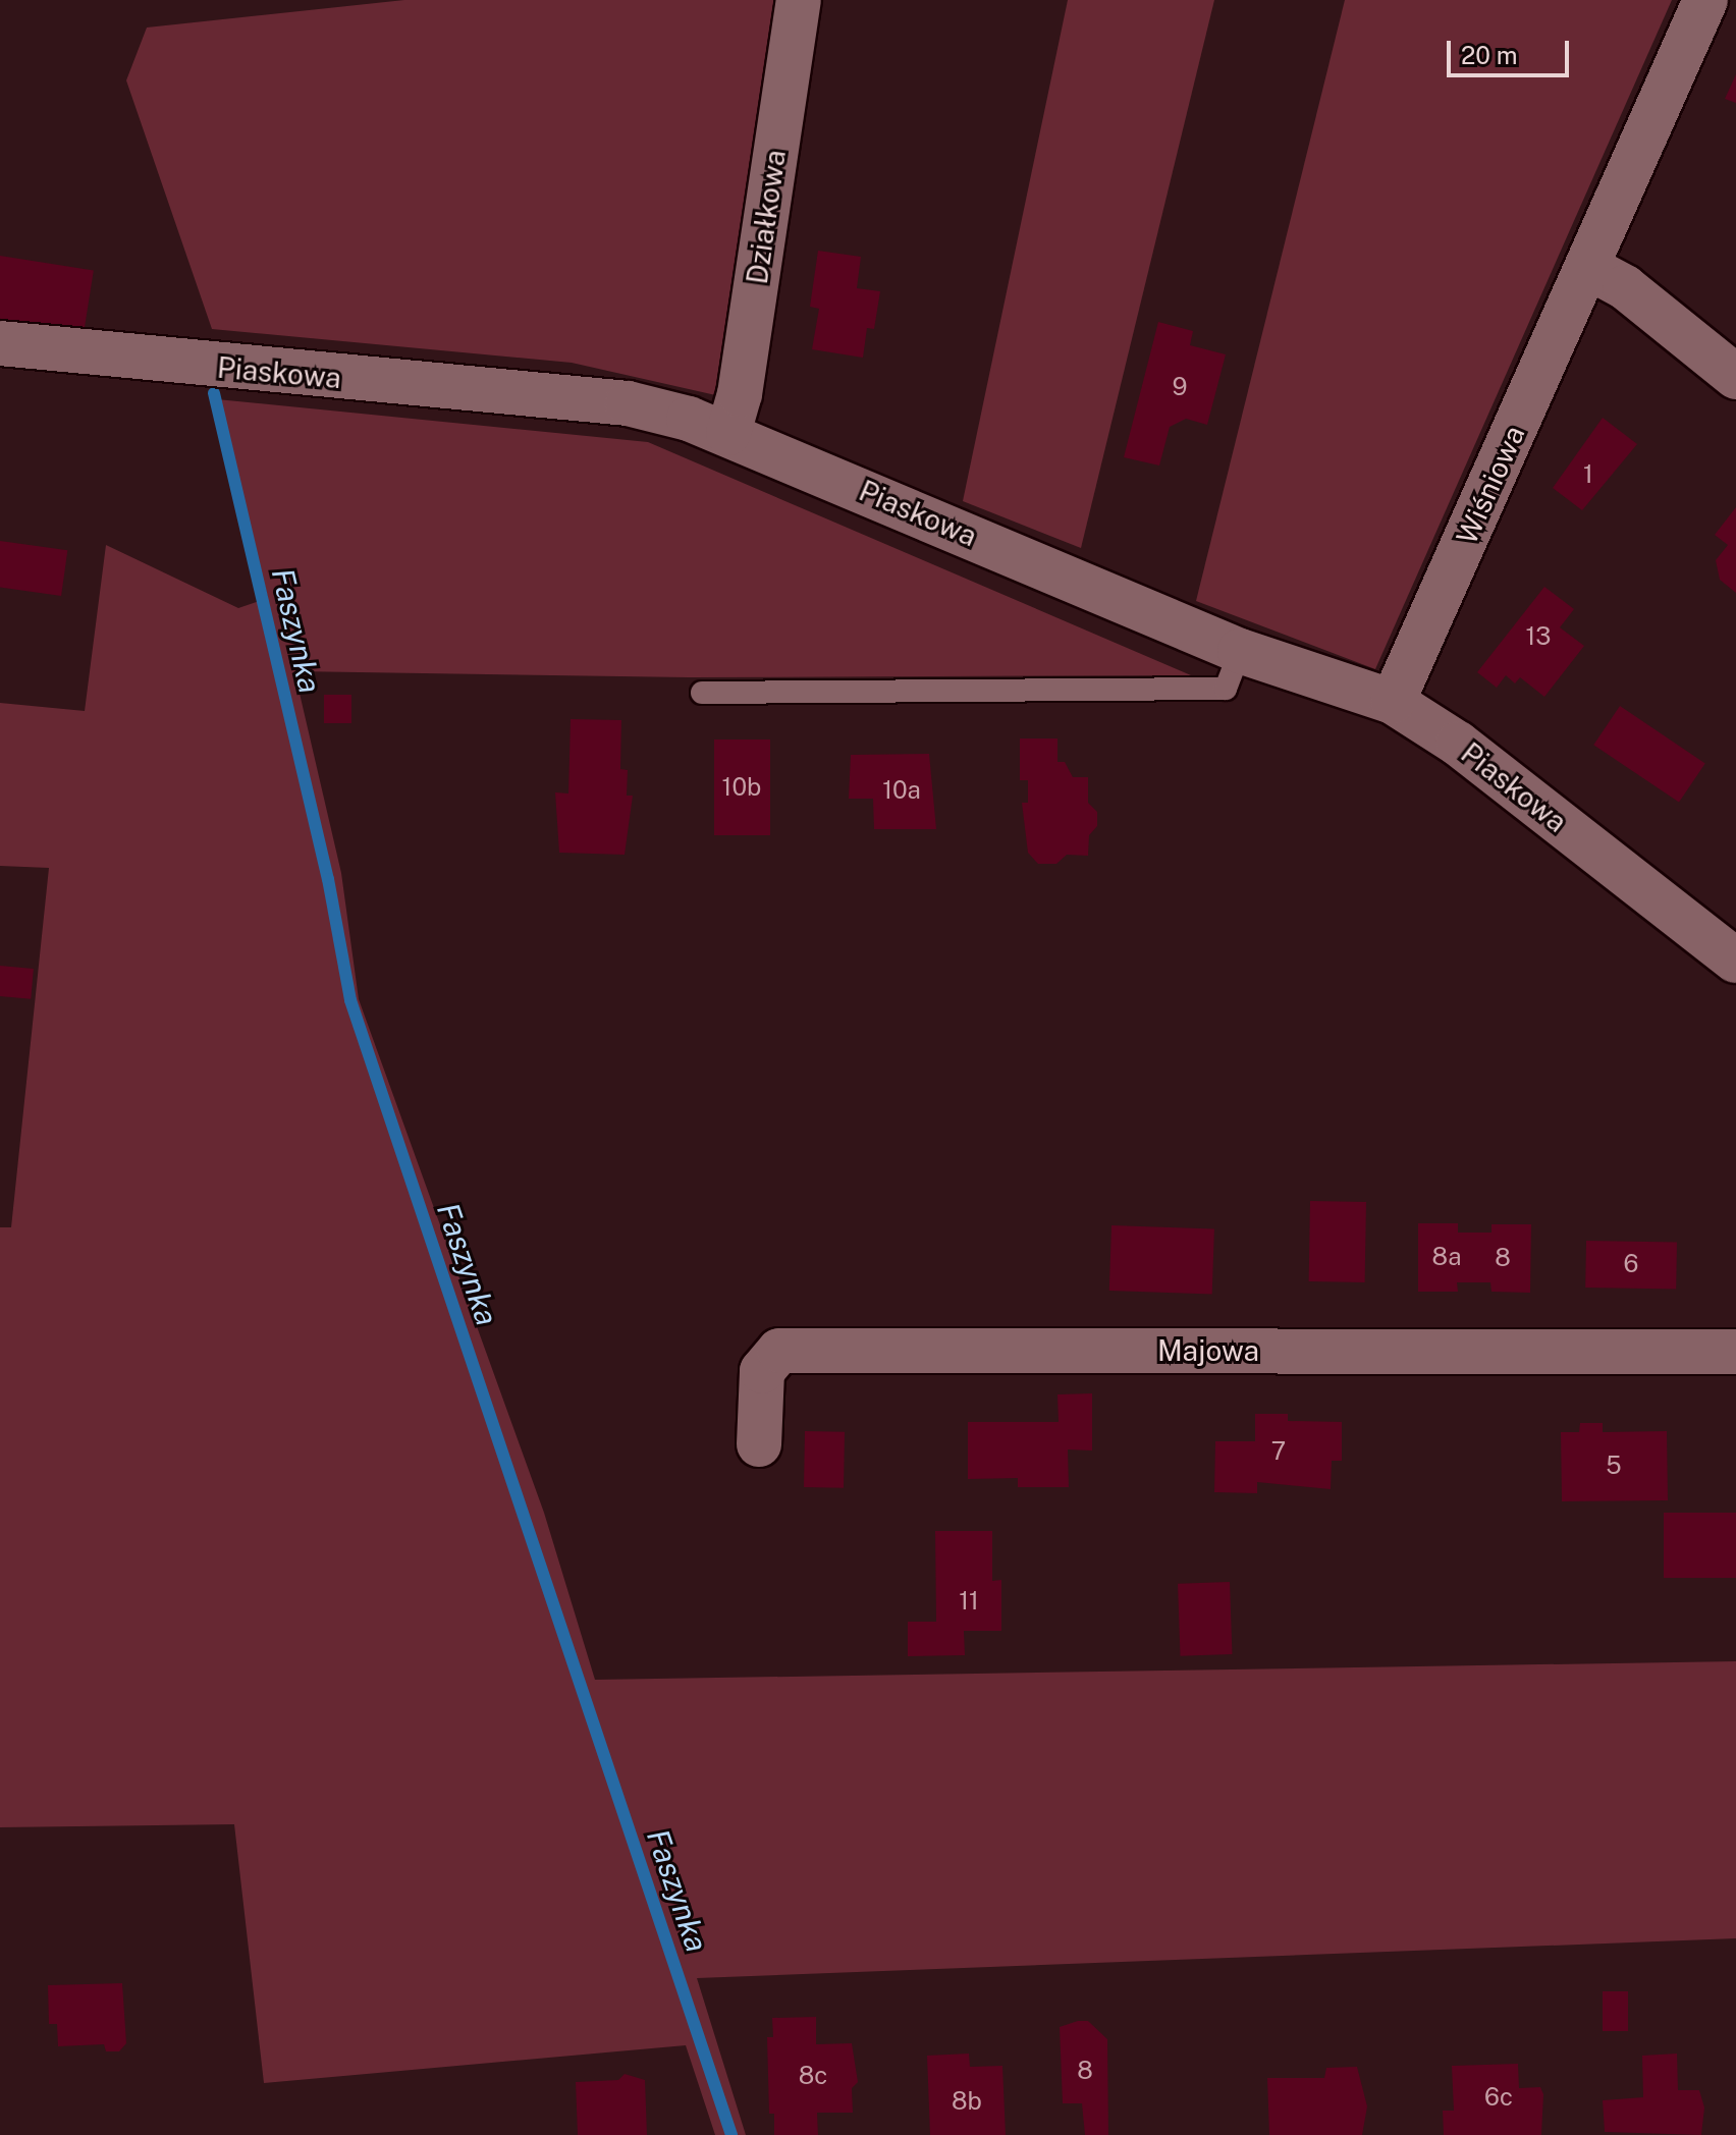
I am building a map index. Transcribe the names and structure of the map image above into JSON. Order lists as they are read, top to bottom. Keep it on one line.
{"streets":{"street":["Działkowa","Piaskowa","Wiśniowa","Majowa"]},"crossings":[["Działkowa","Piaskowa"],["Piaskowa","Wiśniowa"]],"water":["Faszynka"],"house_numbers":["9","1","13","10b","10a","8a","8","6","7","5","11","8","8c","6c","8b"],"scale_bar":"20 m"}
